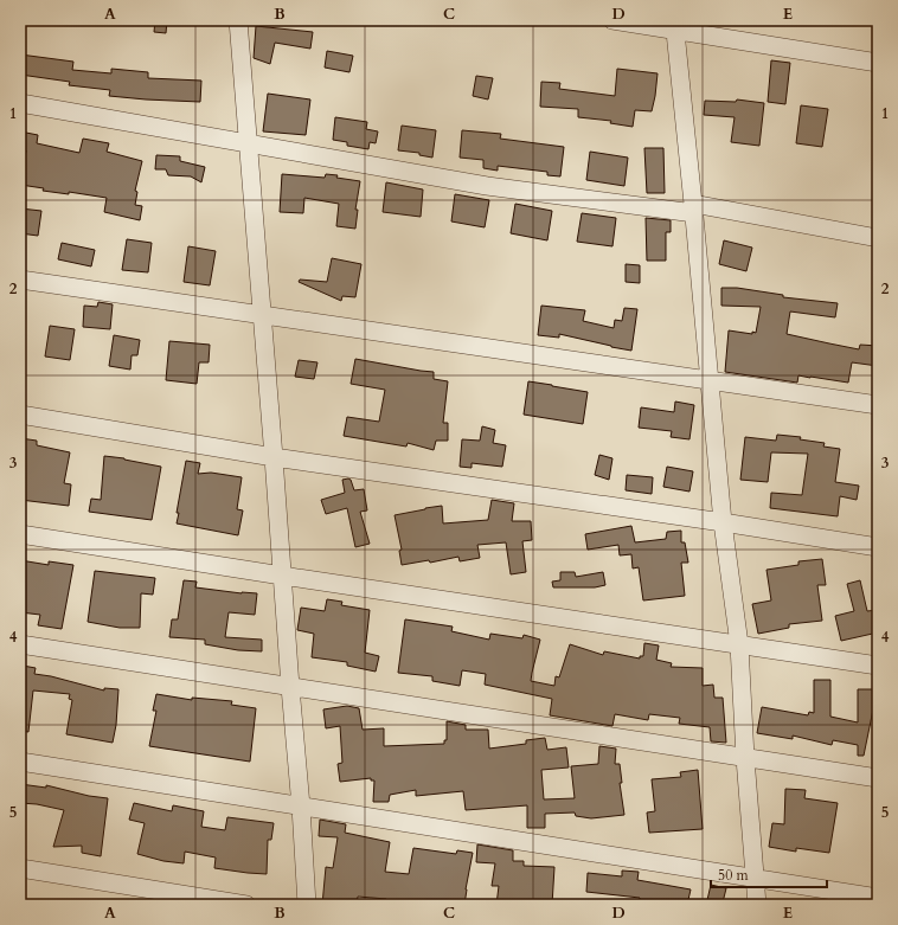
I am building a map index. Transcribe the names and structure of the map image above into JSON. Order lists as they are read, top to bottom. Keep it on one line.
{"scale_bar":"50 m","grid":{"columns":["A","B","C","D","E"],"rows":["1","2","3","4","5"]}}
